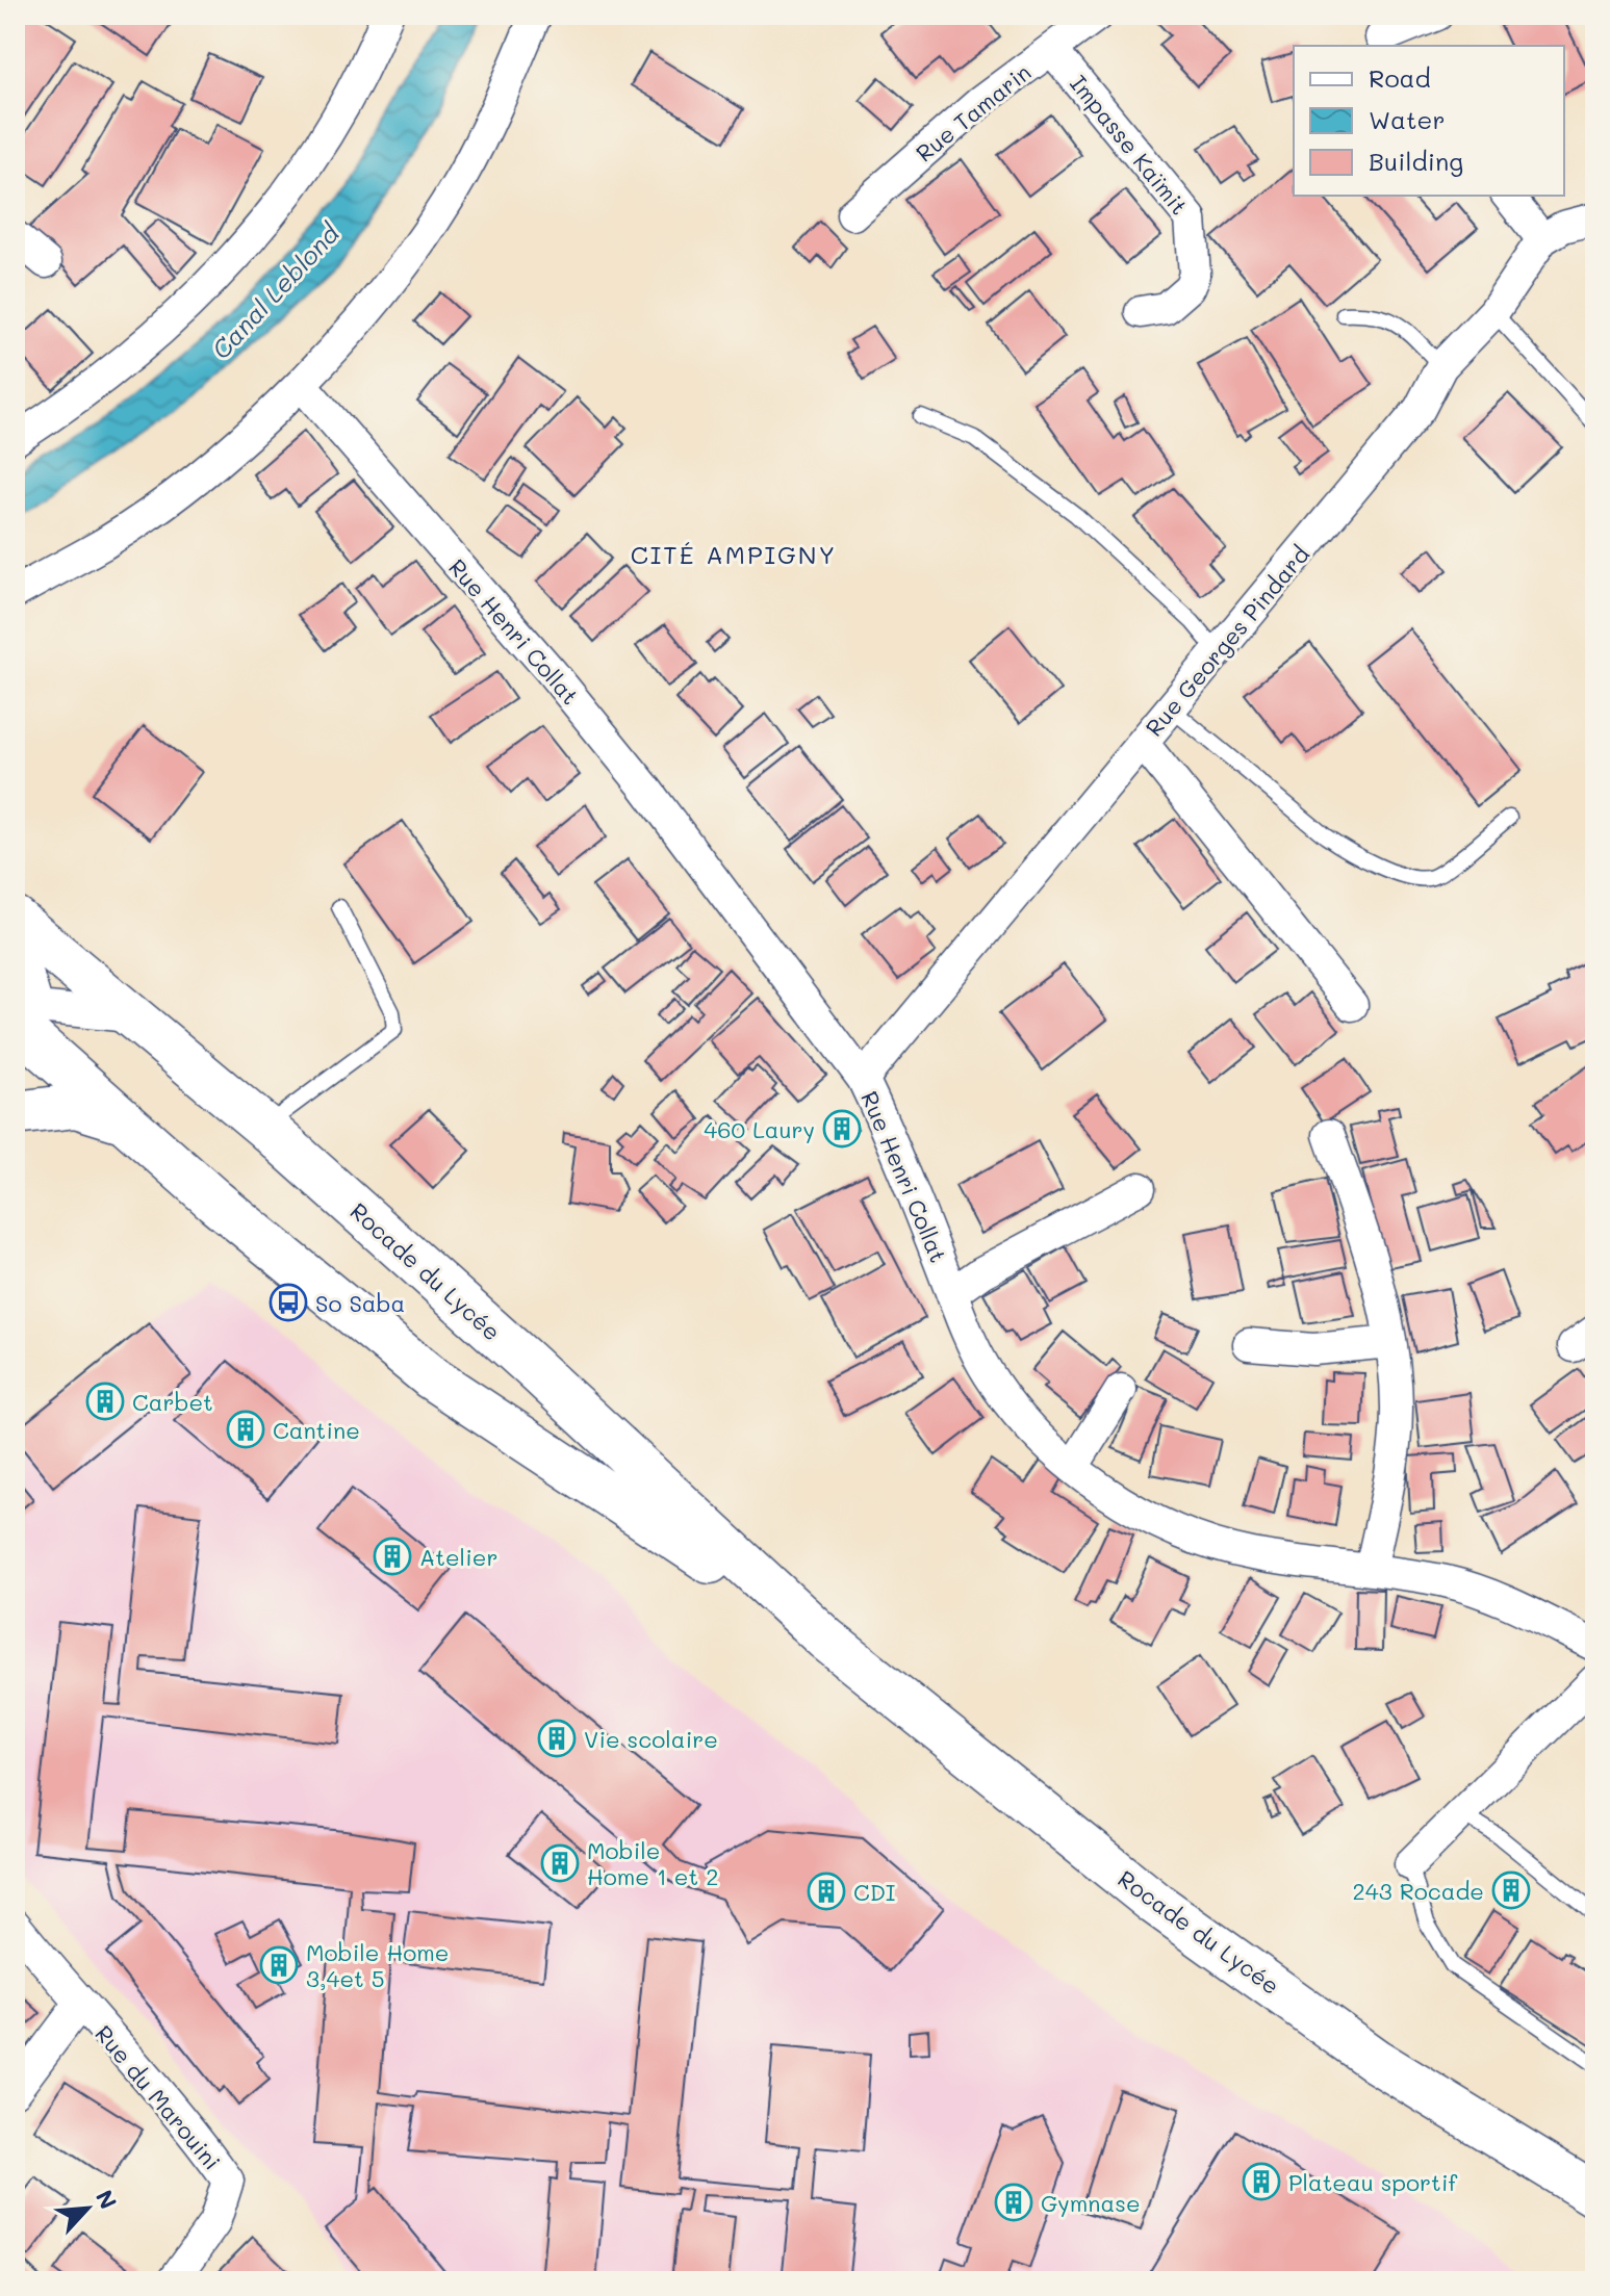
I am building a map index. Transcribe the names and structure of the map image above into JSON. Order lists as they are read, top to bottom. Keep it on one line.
{"streets":{"main road":["Rocade du Lycée"],"street":["Rue Tamarin","Impasse Kaïmit","Rue Henri Collat","Rue Georges Pindard","Rue du Marouini"]},"crossings":[["Rue Tamarin","Impasse Kaïmit"],["Rue Henri Collat","Rue Georges Pindard"]],"districts":["CITÉ AMPIGNY"],"water":["Canal Leblond"],"places":{"building":["460 Laury","Carbet","Cantine","Atelier","Vie scolaire","Mobile Home 1 et 2","243 Rocade","CDI","Mobile Home 3,4et 5","Plateau sportif","Gymnase"],"bus stop":["So Saba"]},"legend":["Road","Water","Building"],"north":"top right"}
